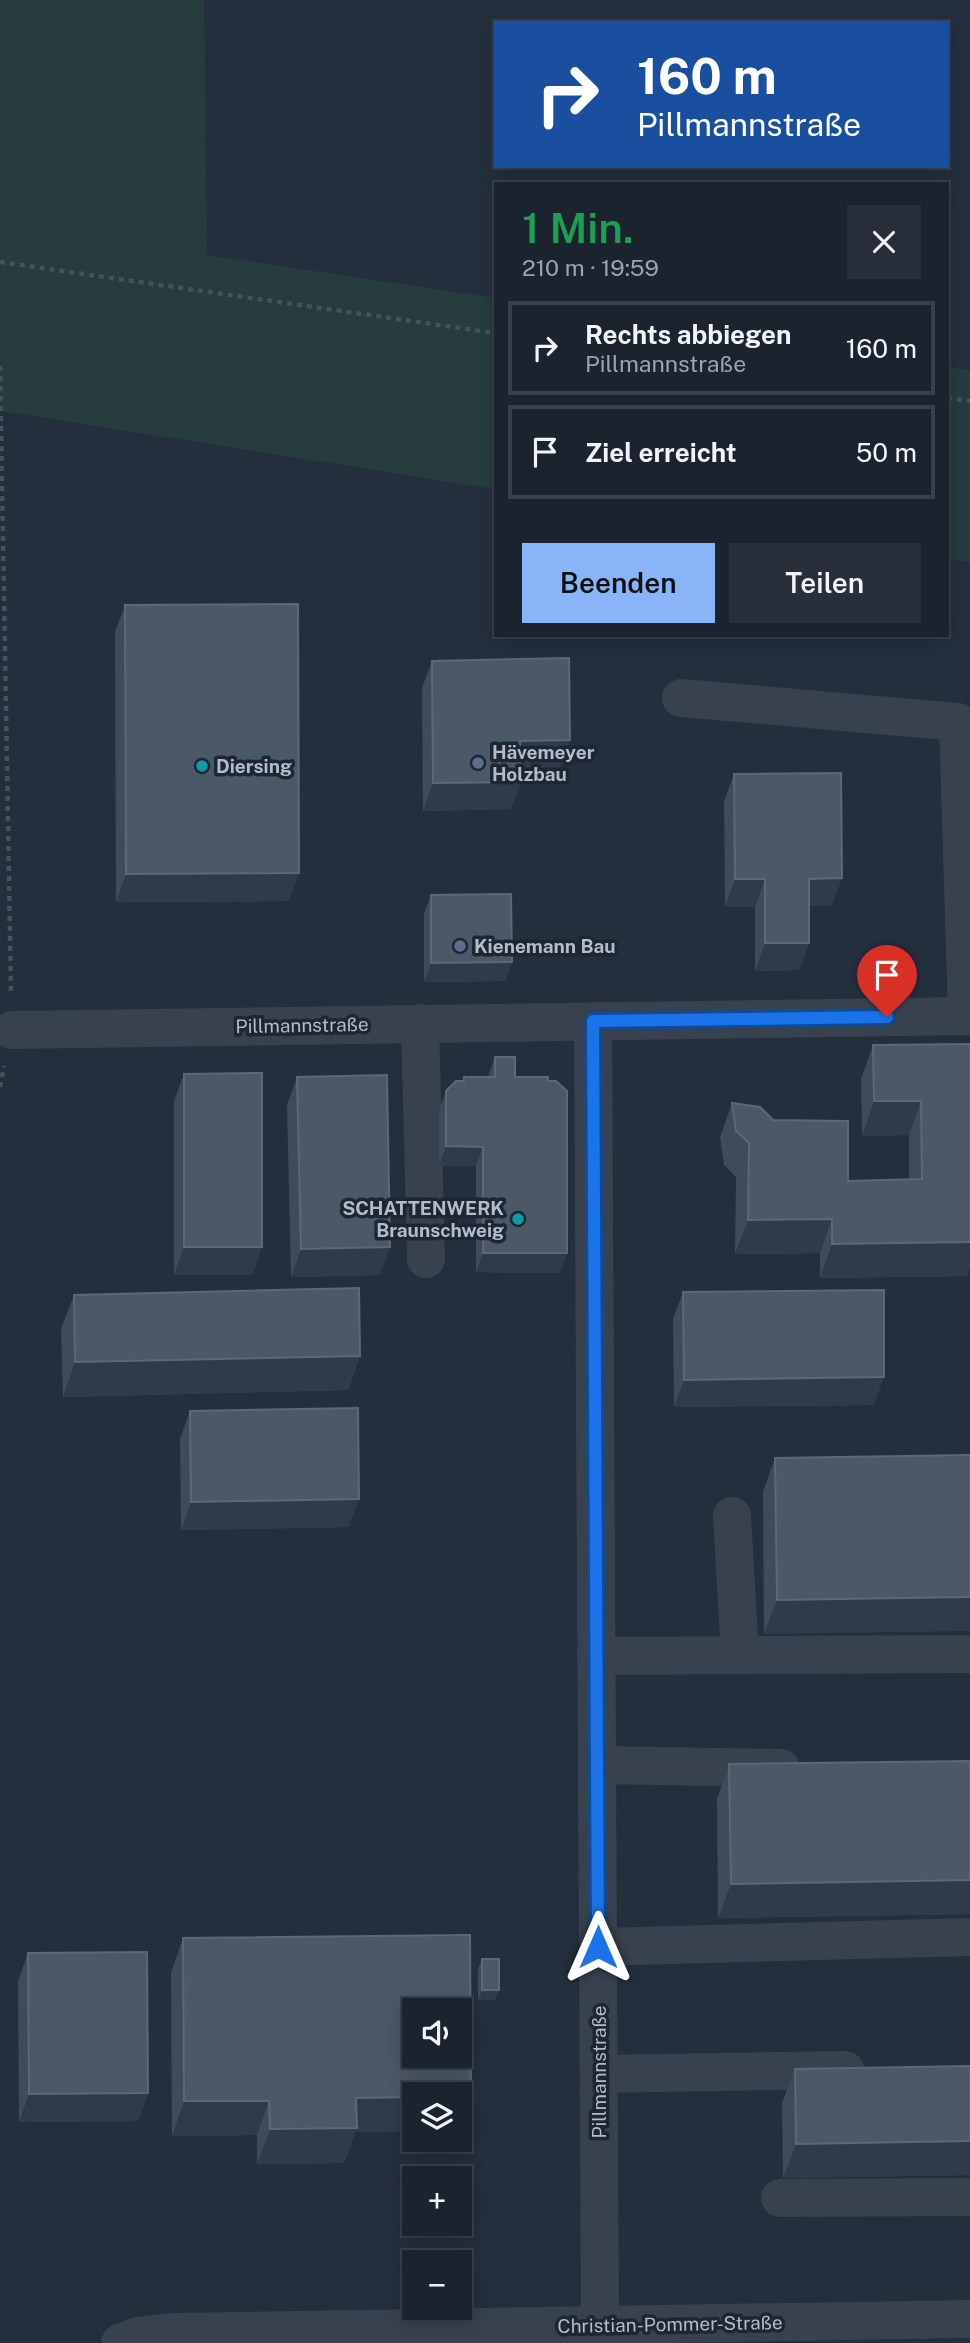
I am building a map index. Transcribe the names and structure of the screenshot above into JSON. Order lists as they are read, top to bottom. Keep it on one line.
{"streets":{"street":["Pillmannstraße","Christian-Pommer-Straße"]},"crossings":[["Pillmannstraße","Christian-Pommer-Straße"]],"places":["Hävemeyer Holzbau","Diersing","Kienemann Bau","SCHATTENWERK Braunschweig"],"page":{"turn":["160 m","Pillmannstraße"],"heading":["1 Min.","210 m · 19:59"],"list":[{"name":"Rechts abbiegen","note":"Pillmannstraße","value":"160 m"},{"name":"Ziel erreicht","value":"50 m"}],"buttons":["Beenden","Teilen"],"map_buttons":["+","−"]}}
